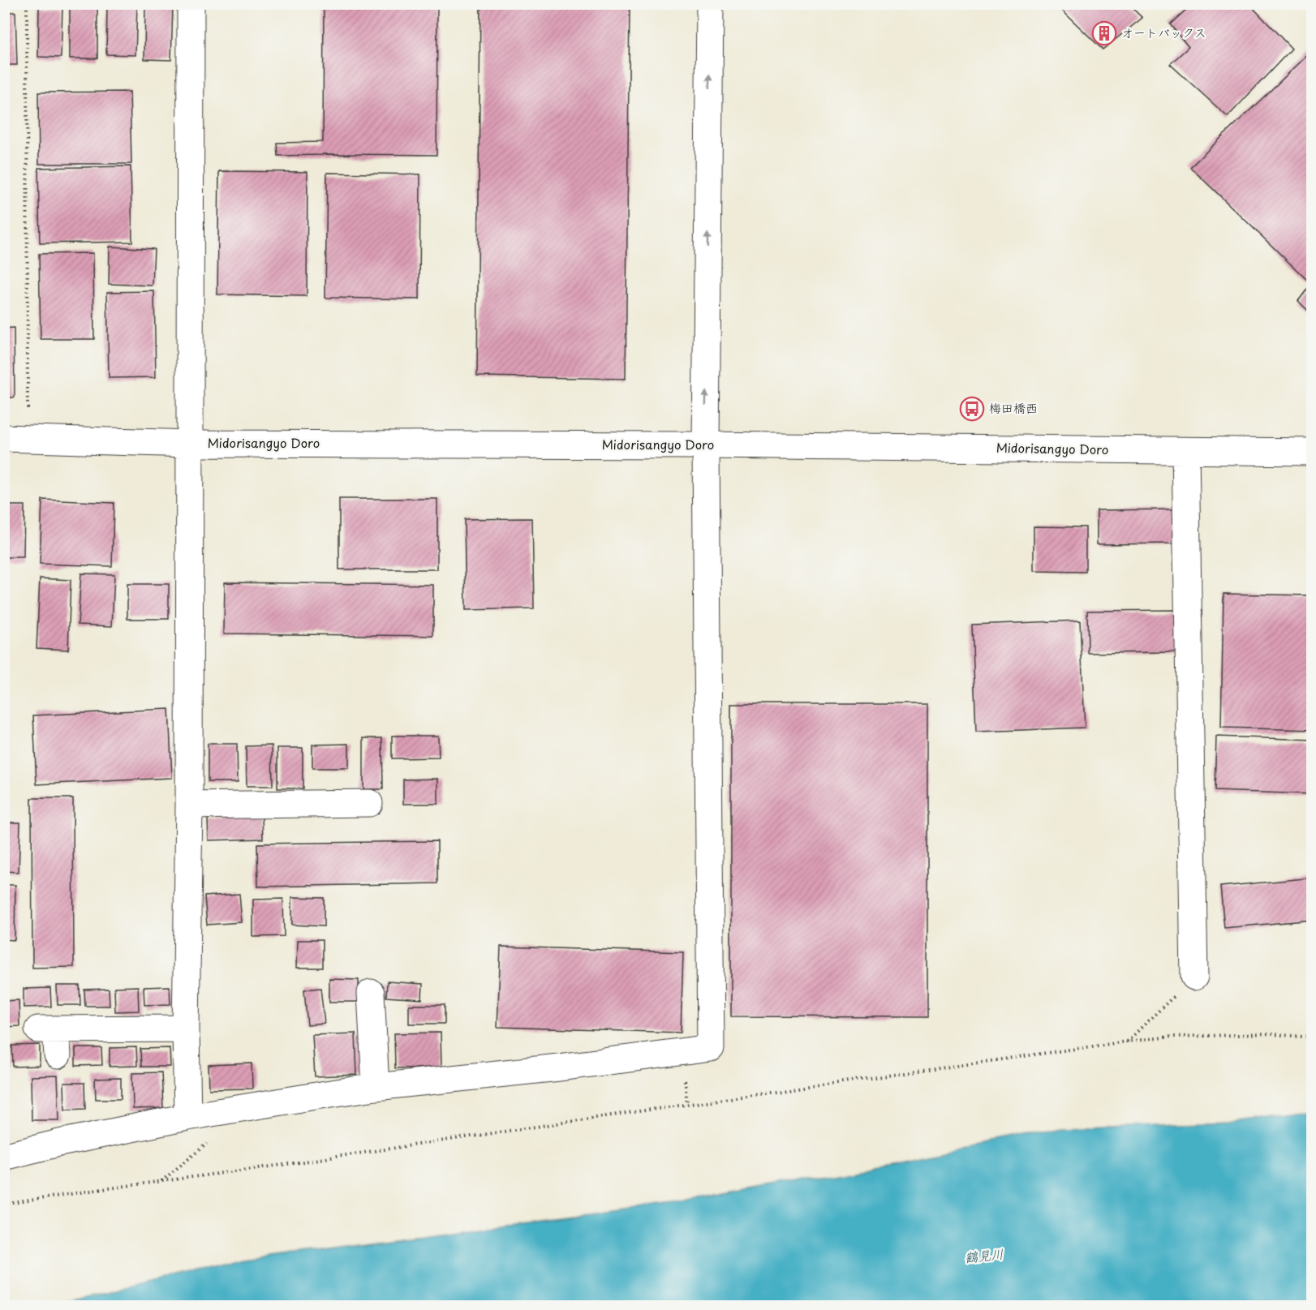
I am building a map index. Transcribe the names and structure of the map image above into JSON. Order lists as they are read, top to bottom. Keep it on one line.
{"streets":{"street":["Midorisangyo Doro"]},"water":["鶴見川"],"places":{"building":["オートバックス"],"bus stop":["梅田橋西"]}}
